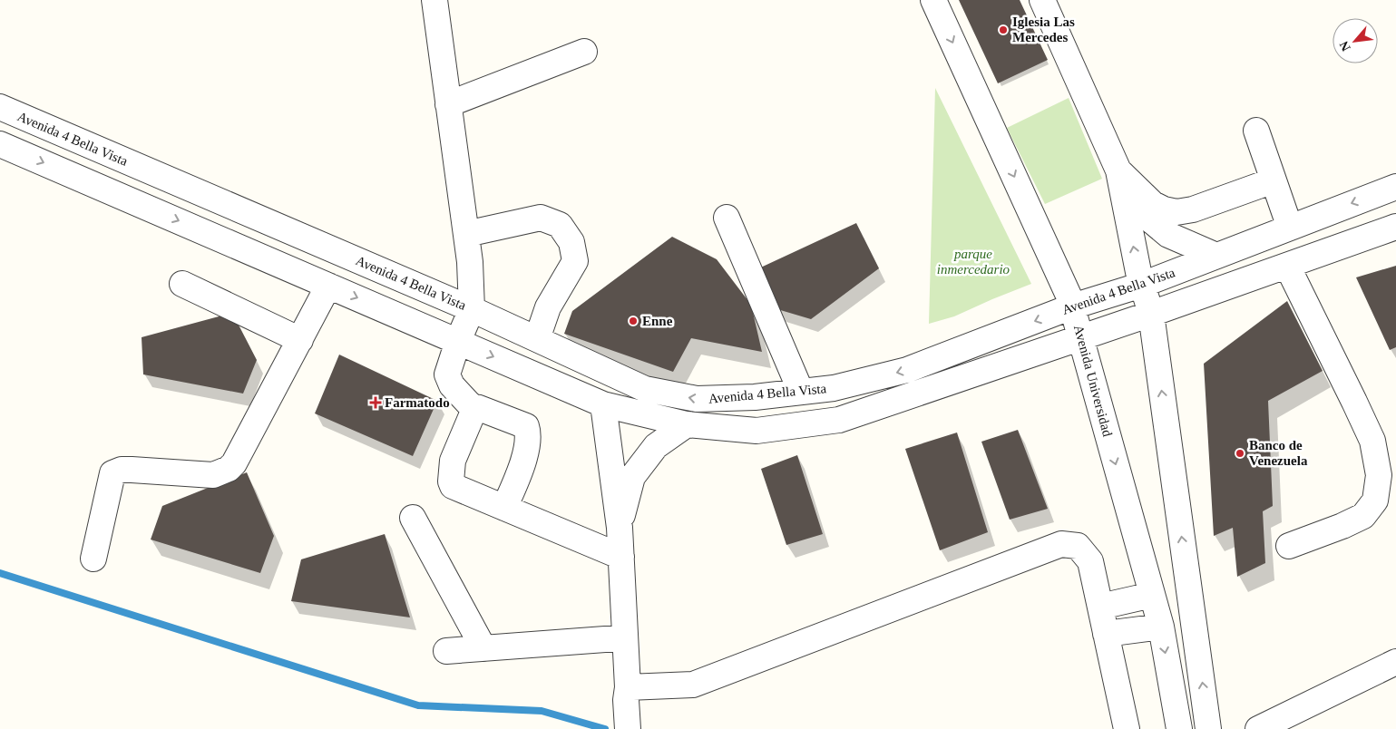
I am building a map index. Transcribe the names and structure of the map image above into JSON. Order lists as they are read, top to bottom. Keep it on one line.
{"streets":{"street":["Avenida 4 Bella Vista","Avenida Universidad"]},"crossings":[["Avenida 4 Bella Vista","Avenida Universidad"]],"parks":["parque inmercedario"],"places":{"other":["Iglesia Las Mercedes","Enne","Banco de Venezuela"],"health":["Farmatodo"]},"north":"bottom left"}
